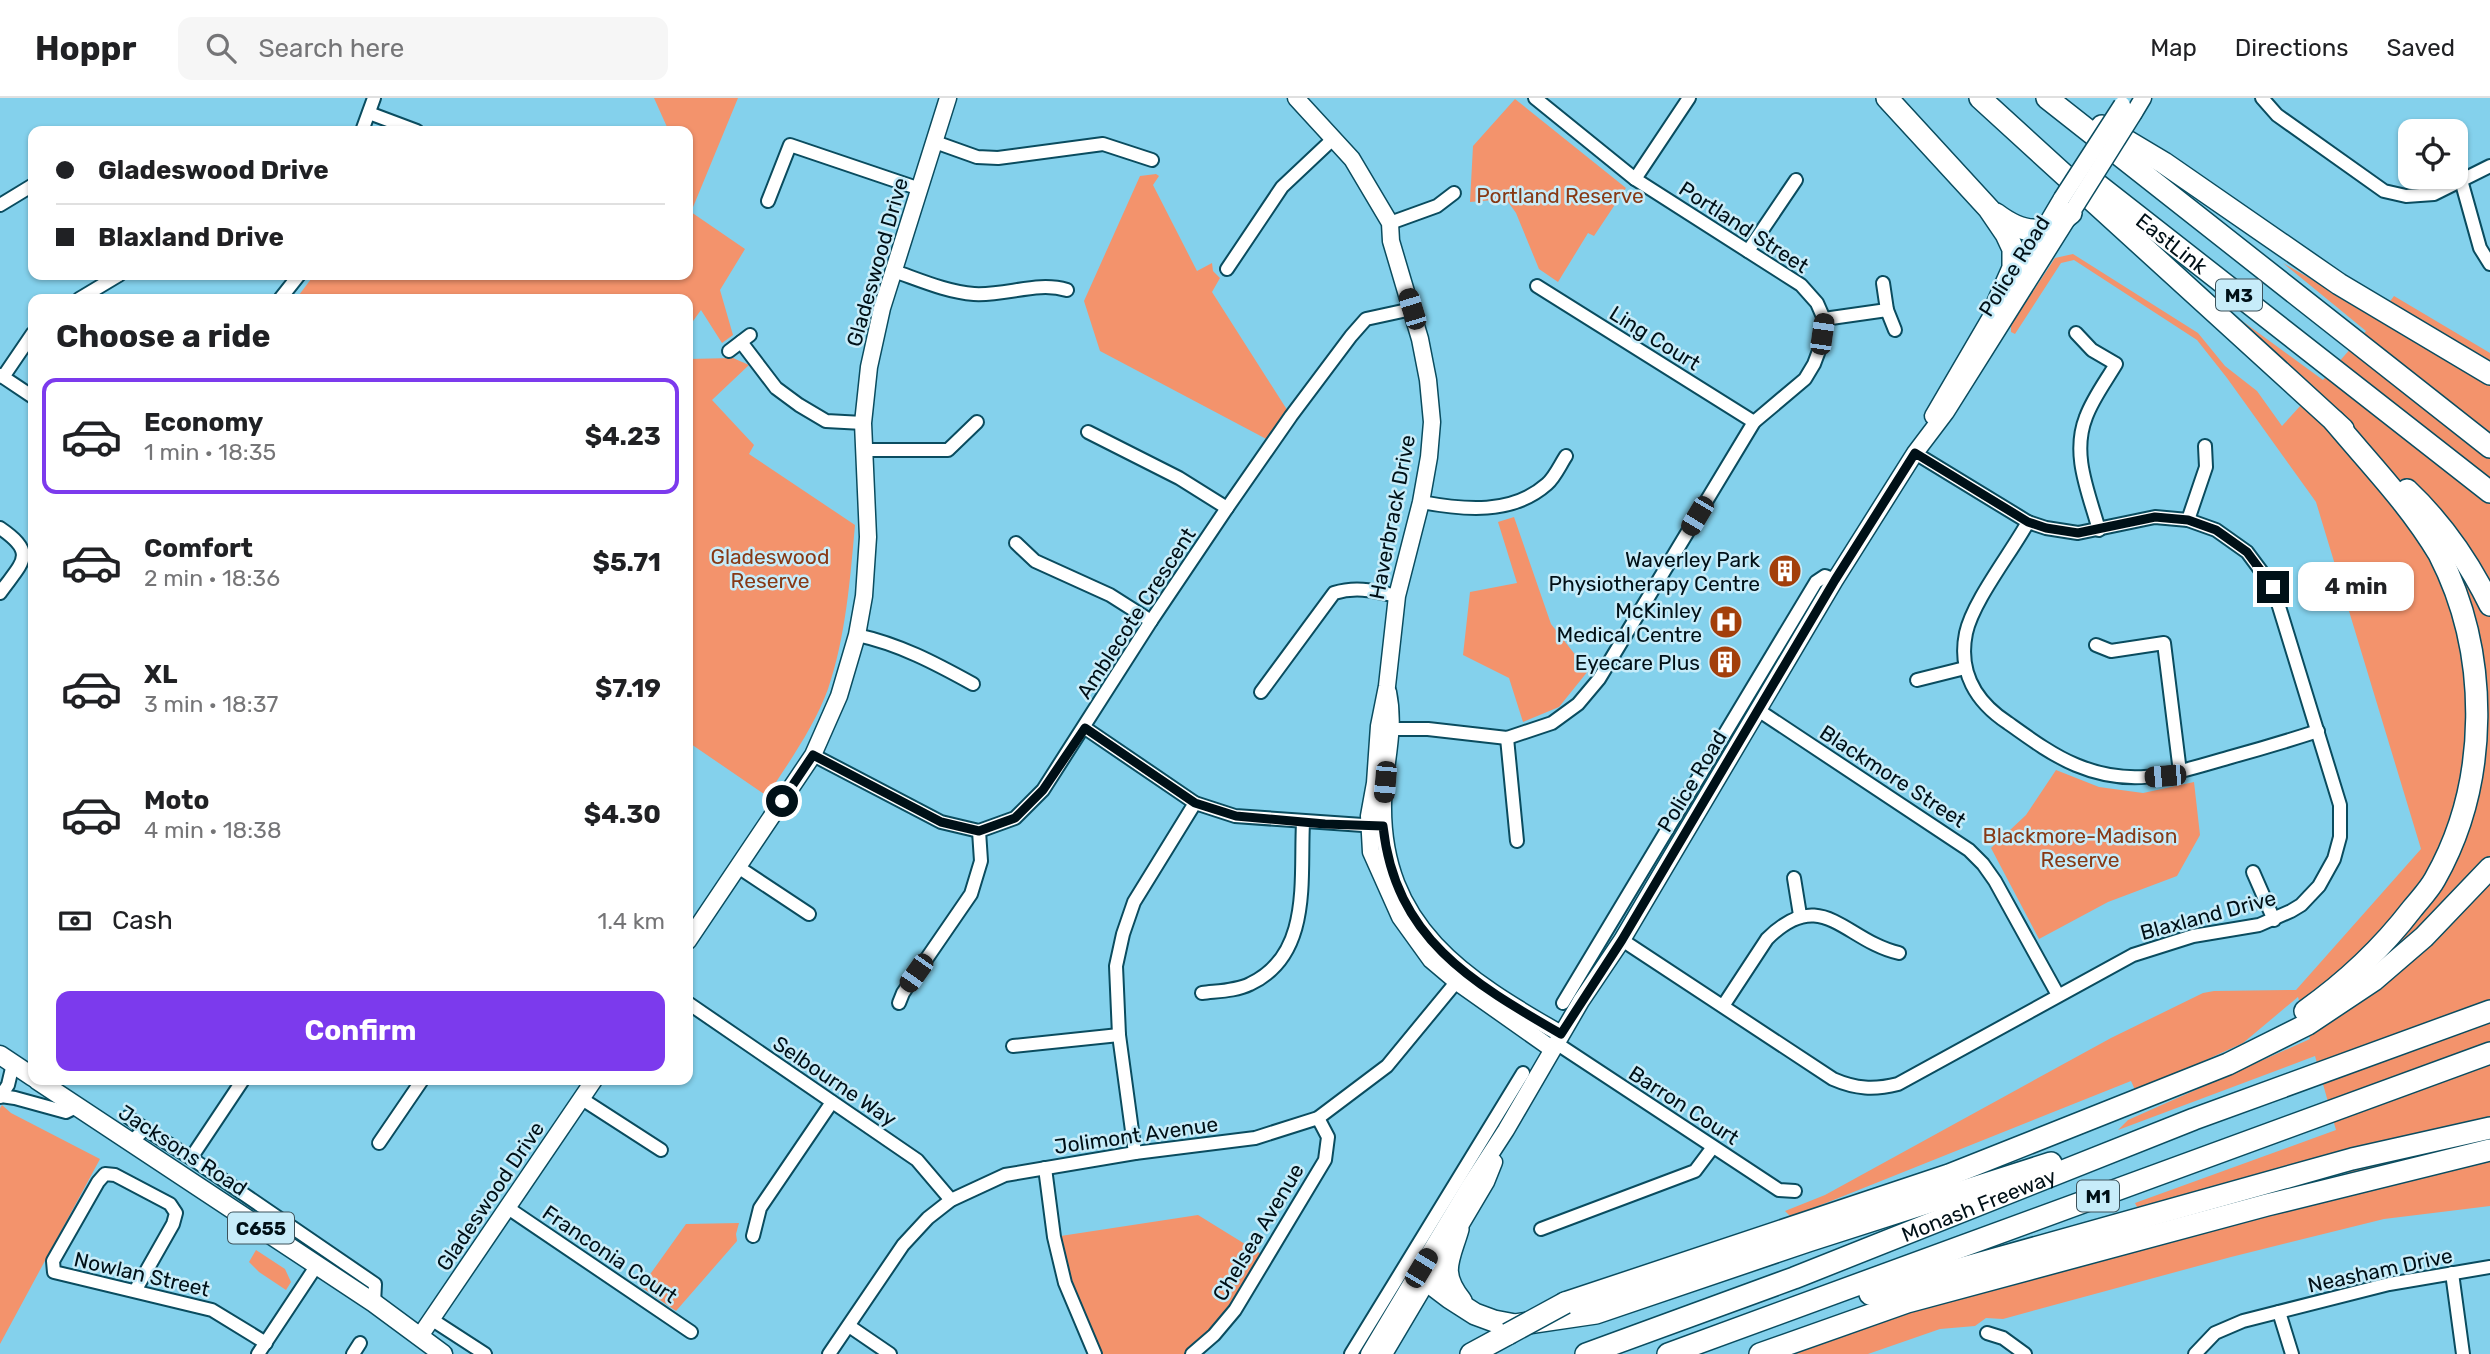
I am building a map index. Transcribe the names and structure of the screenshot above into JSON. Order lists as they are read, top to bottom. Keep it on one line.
{"streets":{"highway":["EastLink","M3","M1","Monash Freeway"],"main road":["Jacksons Road","C655"],"street":["Portland Street","Gladeswood Drive","Police Road","Ling Court","Haverbrack Drive","Amblecote Crescent","Blackmore Street","Blaxland Drive","Selbourne Way","Barron Court","Jolimont Avenue","Chelsea Avenue","Franconia Court","Neasham Drive","Nowlan Street"]},"crossings":[["Gladeswood Drive","Jacksons Road"],["Gladeswood Drive","Franconia Court"],["Police Road","Haverbrack Drive"],["Police Road","Blackmore Street"],["Police Road","Blaxland Drive"],["Police Road","Barron Court"],["Haverbrack Drive","Amblecote Crescent"],["Haverbrack Drive","Barron Court"],["Haverbrack Drive","Jolimont Avenue"],["Blackmore Street","Blaxland Drive"],["Selbourne Way","Jolimont Avenue"],["Jolimont Avenue","Chelsea Avenue"]],"parks":["Portland Reserve","Gladeswood Reserve","Blackmore-Madison Reserve"],"places":{"building":["Waverley Park Physiotherapy Centre","Eyecare Plus"],"hospital":["McKinley Medical Centre"]},"page":{"header":"Hoppr","search":"Search here","nav":["Map","Directions","Saved"],"banner":["Gladeswood Drive","Blaxland Drive"],"heading":"Choose a ride","list":[{"name":"Economy","note":"1 min · 18:35","value":"$4.23"},{"name":"Comfort","note":"2 min · 18:36","value":"$5.71"},{"name":"XL","note":"3 min · 18:37","value":"$7.19"},{"name":"Moto","note":"4 min · 18:38","value":"$4.30"}],"bubble":"4 min","pay":["Cash","1.4 km"],"buttons":"Confirm"}}
